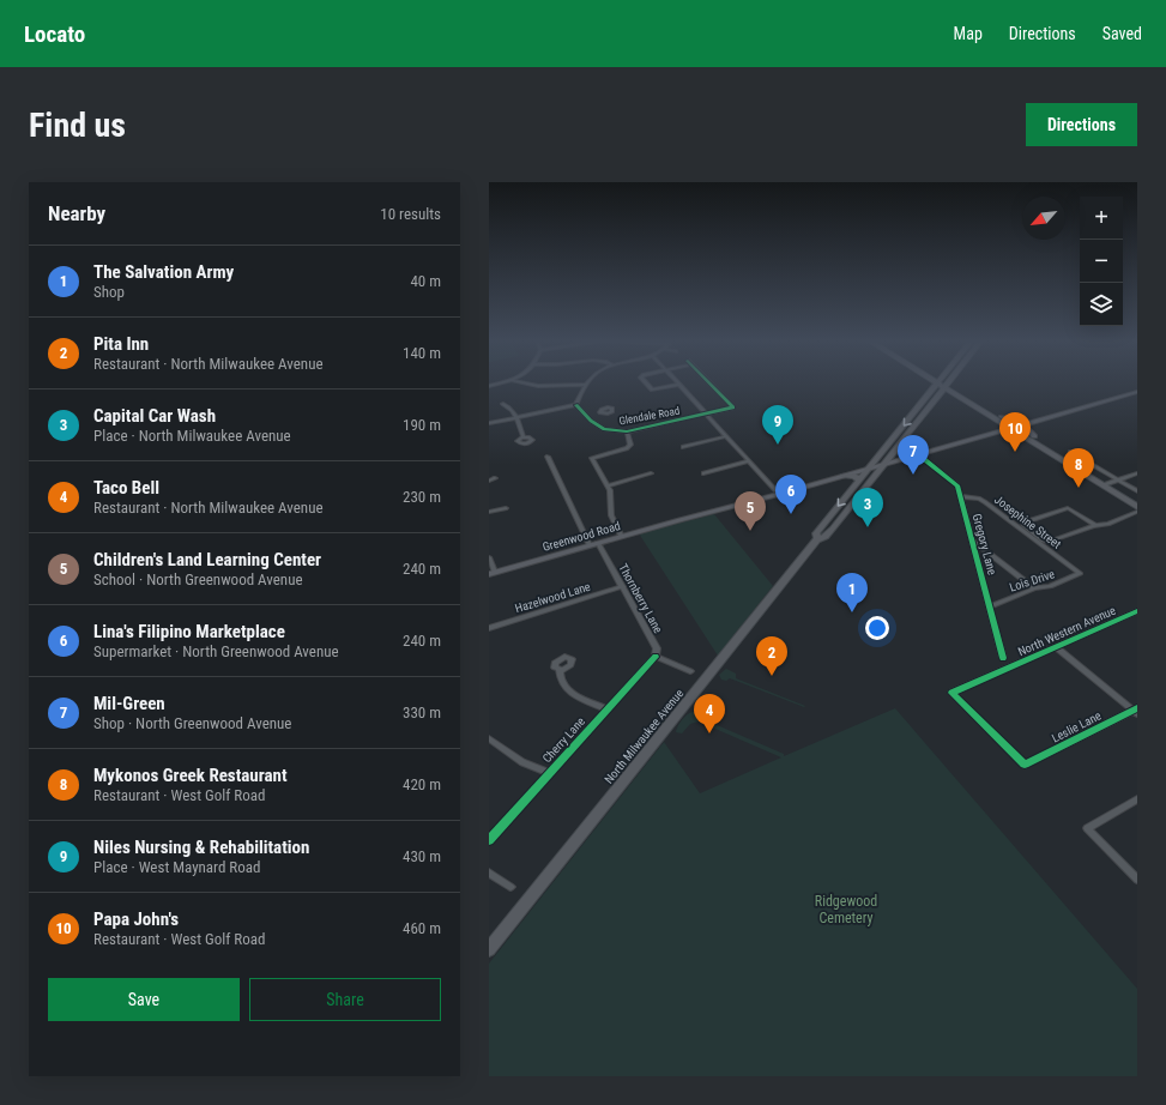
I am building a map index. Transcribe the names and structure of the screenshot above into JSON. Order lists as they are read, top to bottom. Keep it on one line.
{"streets":{"main road":["Greenwood Road","North Milwaukee Avenue"],"street":["Glendale Road","Josephine Street","Gregory Lane","Lois Drive","Hazelwood Lane","Thornberry Lane","North Western Avenue","Leslie Lane","Cherry Lane"]},"crossings":[["Josephine Street","Gregory Lane"],["Josephine Street","Lois Drive"],["Greenwood Road","Thornberry Lane"],["Gregory Lane","Lois Drive"],["Hazelwood Lane","Thornberry Lane"],["Thornberry Lane","Cherry Lane"],["North Western Avenue","Leslie Lane"]],"parks":["Ridgewood Cemetery"],"north":"bottom left","page":{"header":"Locato","nav":["Map","Directions","Saved"],"buttons":["Directions",["Save","Share"]],"title":"Find us","heading":["Nearby","10 results"],"map_buttons":["+","−"],"list":[{"mark":"1","name":"The Salvation Army","note":"Shop","value":"40 m"},{"mark":"2","name":"Pita Inn","note":"Restaurant · North Milwaukee Avenue","value":"140 m"},{"mark":"3","name":"Capital Car Wash","note":"Place · North Milwaukee Avenue","value":"190 m"},{"mark":"4","name":"Taco Bell","note":"Restaurant · North Milwaukee Avenue","value":"230 m"},{"mark":"5","name":"Children's Land Learning Center","note":"School · North Greenwood Avenue","value":"240 m"},{"mark":"6","name":"Lina's Filipino Marketplace","note":"Supermarket · North Greenwood Avenue","value":"240 m"},{"mark":"7","name":"Mil-Green","note":"Shop · North Greenwood Avenue","value":"330 m"},{"mark":"8","name":"Mykonos Greek Restaurant","note":"Restaurant · West Golf Road","value":"420 m"},{"mark":"9","name":"Niles Nursing & Rehabilitation","note":"Place · West Maynard Road","value":"430 m"},{"mark":"10","name":"Papa John's","note":"Restaurant · West Golf Road","value":"460 m"}],"pins":["9","10","7","8","6","3","5","1","2","4"]}}
